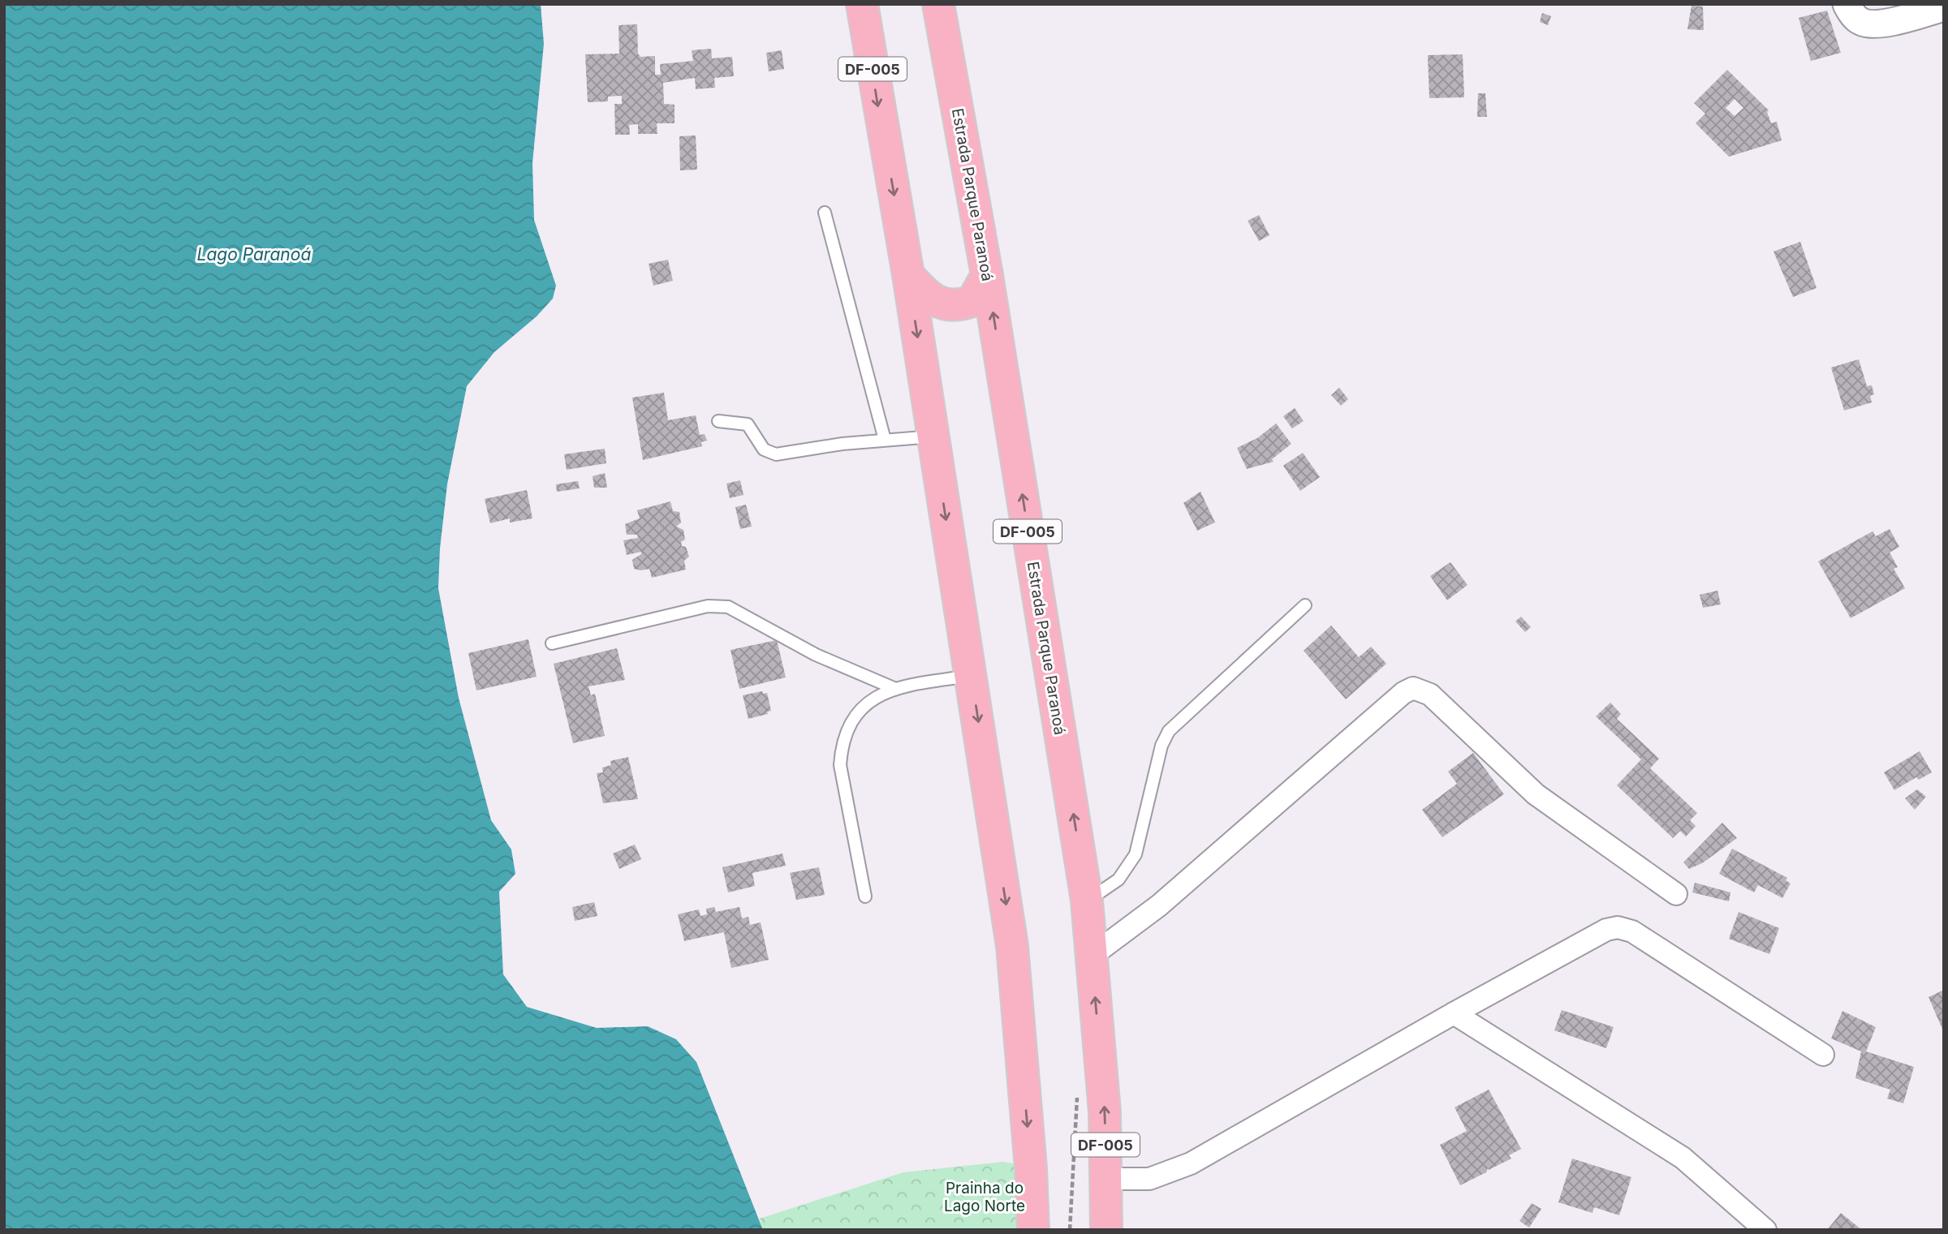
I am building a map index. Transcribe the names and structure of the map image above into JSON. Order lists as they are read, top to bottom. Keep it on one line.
{"streets":{"main road":["DF-005","Estrada Parque Paranoá"]},"water":["Lago Paranoá"],"parks":["Prainha do Lago Norte"]}
